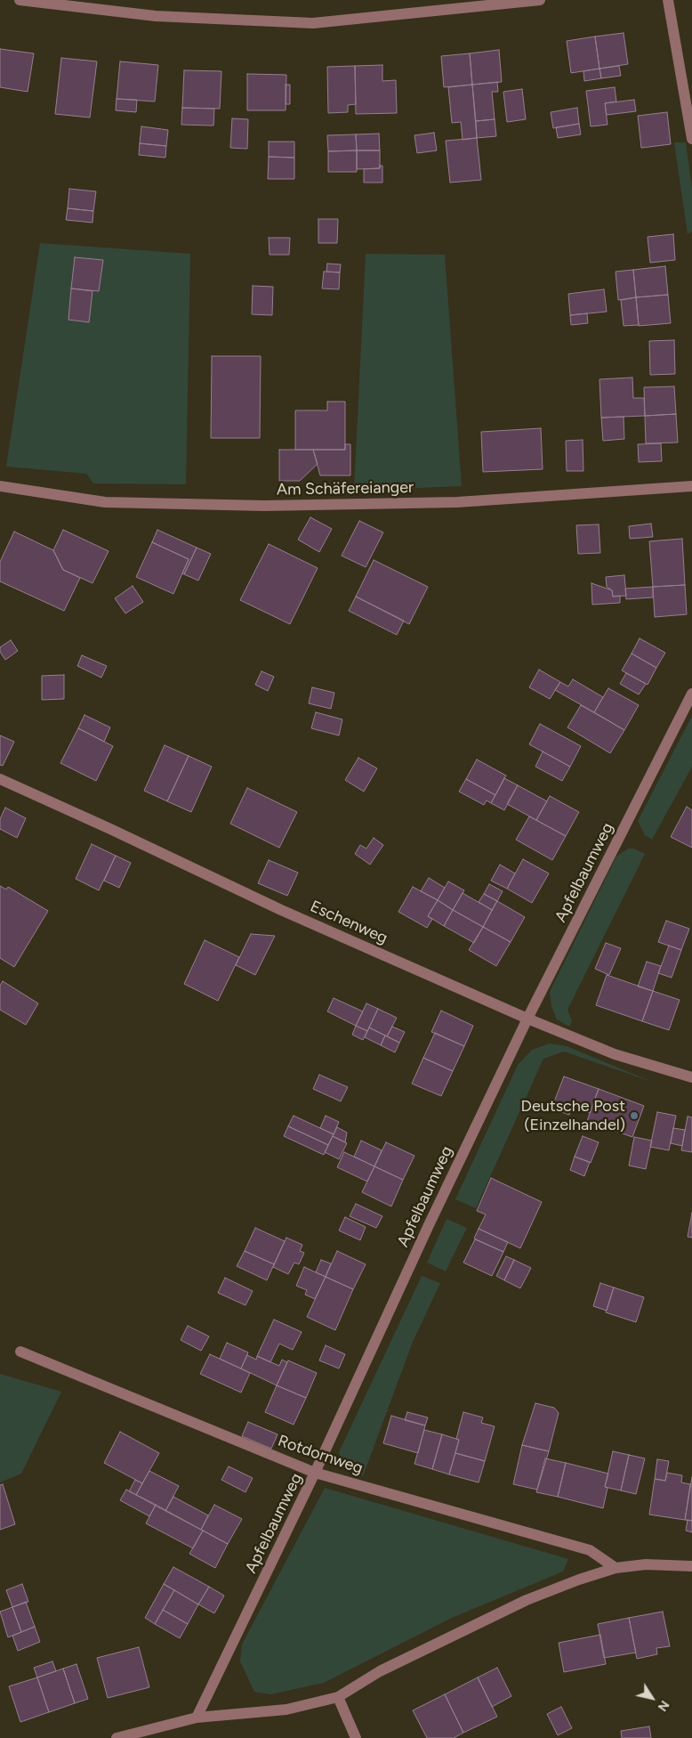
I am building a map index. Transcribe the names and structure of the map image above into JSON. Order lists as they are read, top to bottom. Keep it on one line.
{"streets":{"street":["Am Schäfereianger","Apfelbaumweg","Eschenweg","Rotdornweg"]},"crossings":[["Apfelbaumweg","Eschenweg"],["Apfelbaumweg","Rotdornweg"]],"places":["Deutsche Post (Einzelhandel)"],"north":"bottom right"}
